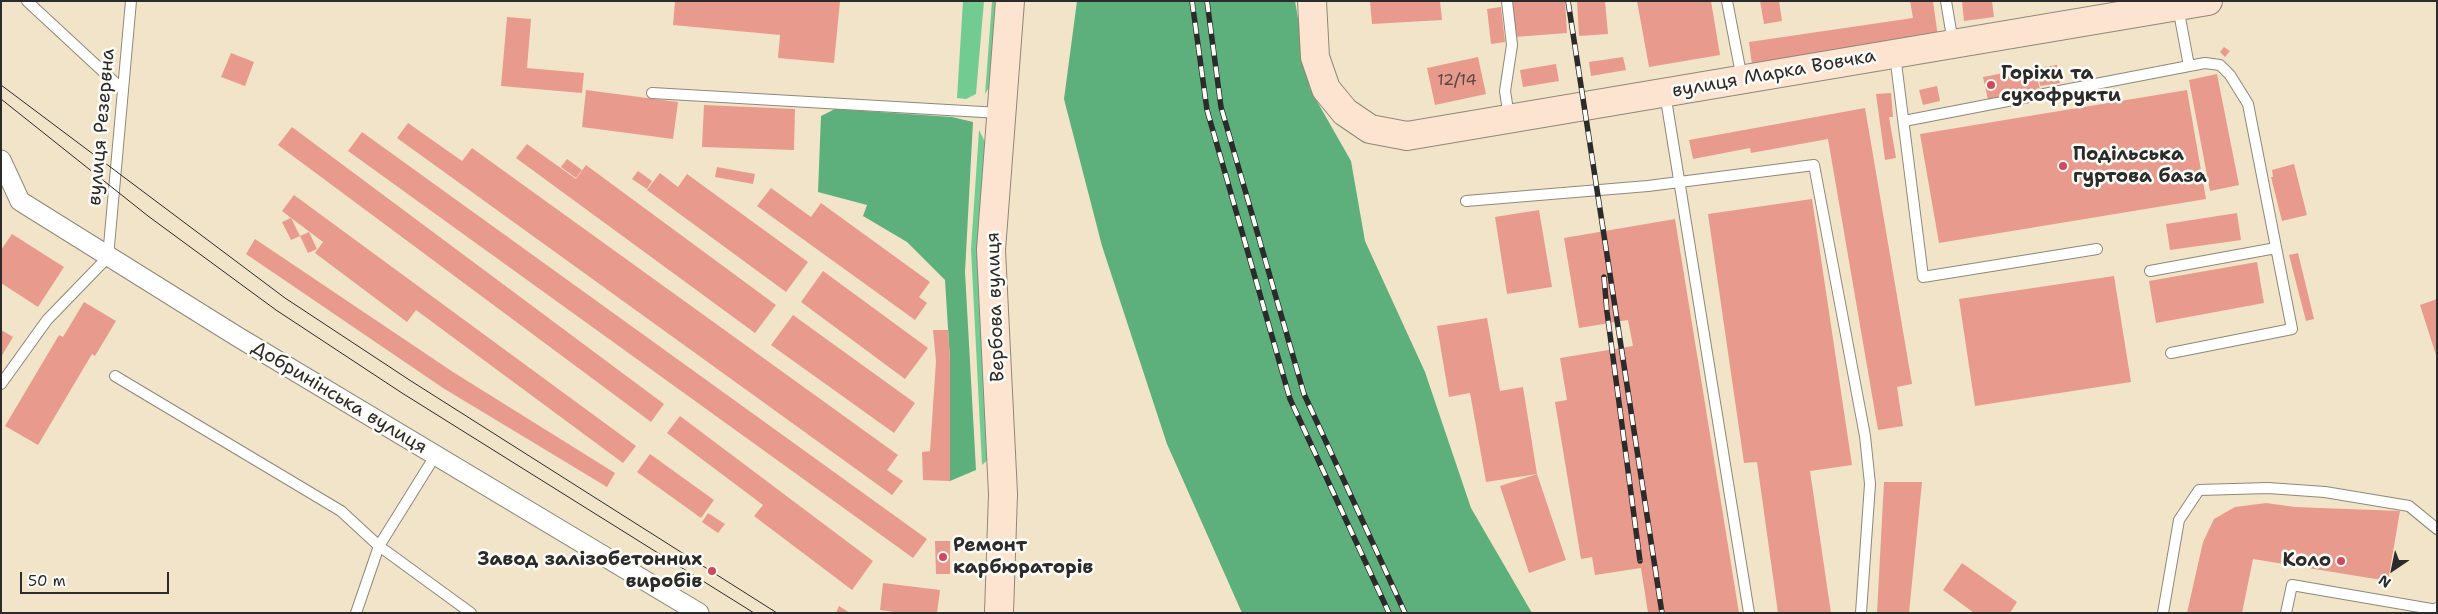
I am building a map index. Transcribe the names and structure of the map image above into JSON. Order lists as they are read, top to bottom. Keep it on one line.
{"streets":{"main road":["вулиця Марка Вовчка","Вербова вулиця"],"street":["Добринінська вулиця"],"lane":["вулиця Резервна"]},"crossings":[["вулиця Резервна","Добринінська вулиця"]],"places":["Горіхи та сухофрукти","Подільська гуртова база","Ремонт карбюраторів","Коло","Завод залізобетонних виробів"],"house_numbers":["12/14"],"scale_bar":"50 m","north":"bottom left"}
